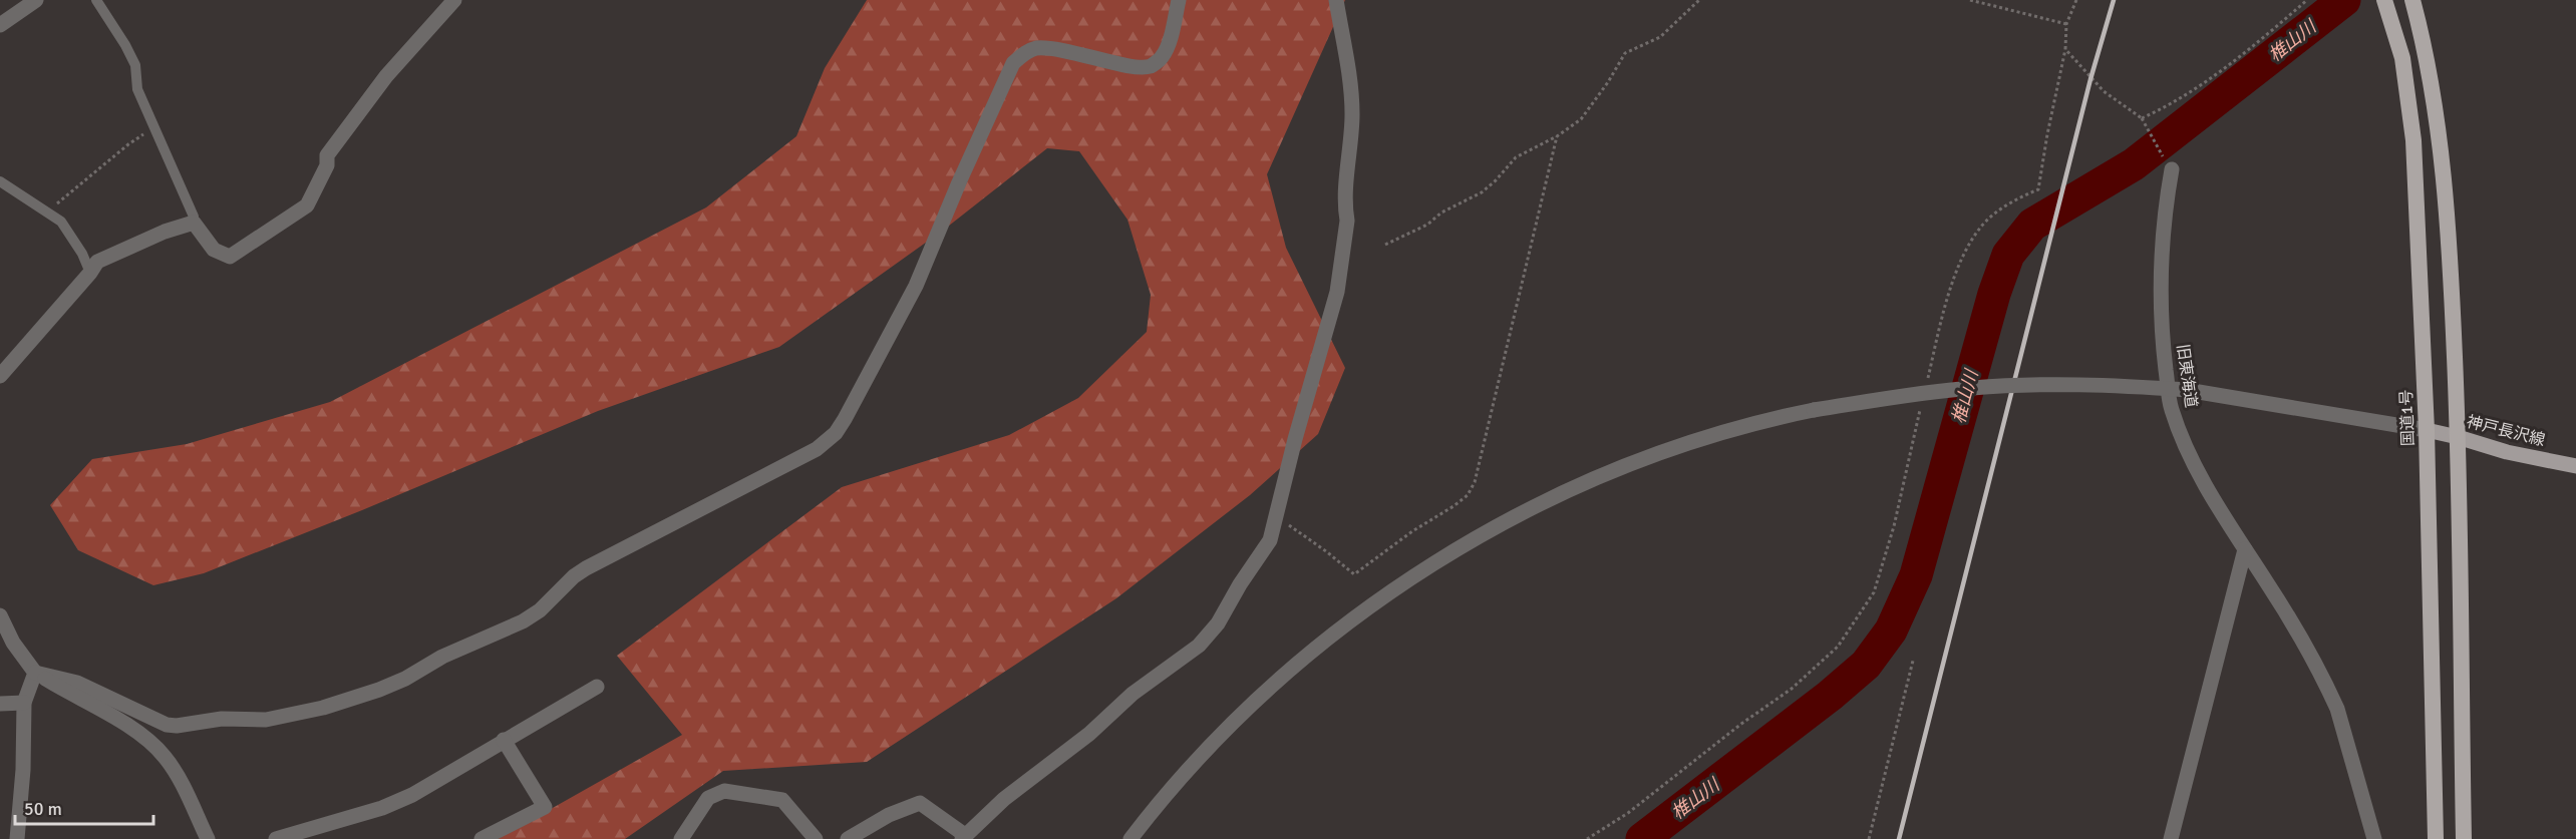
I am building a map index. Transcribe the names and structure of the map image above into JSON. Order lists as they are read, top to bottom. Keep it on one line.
{"streets":{"highway":["国道1号"],"main road":["神戸長沢線"],"street":["旧東海道"]},"crossings":[["国道1号","神戸長沢線"]],"water":["椎山川"],"scale_bar":"50 m"}
